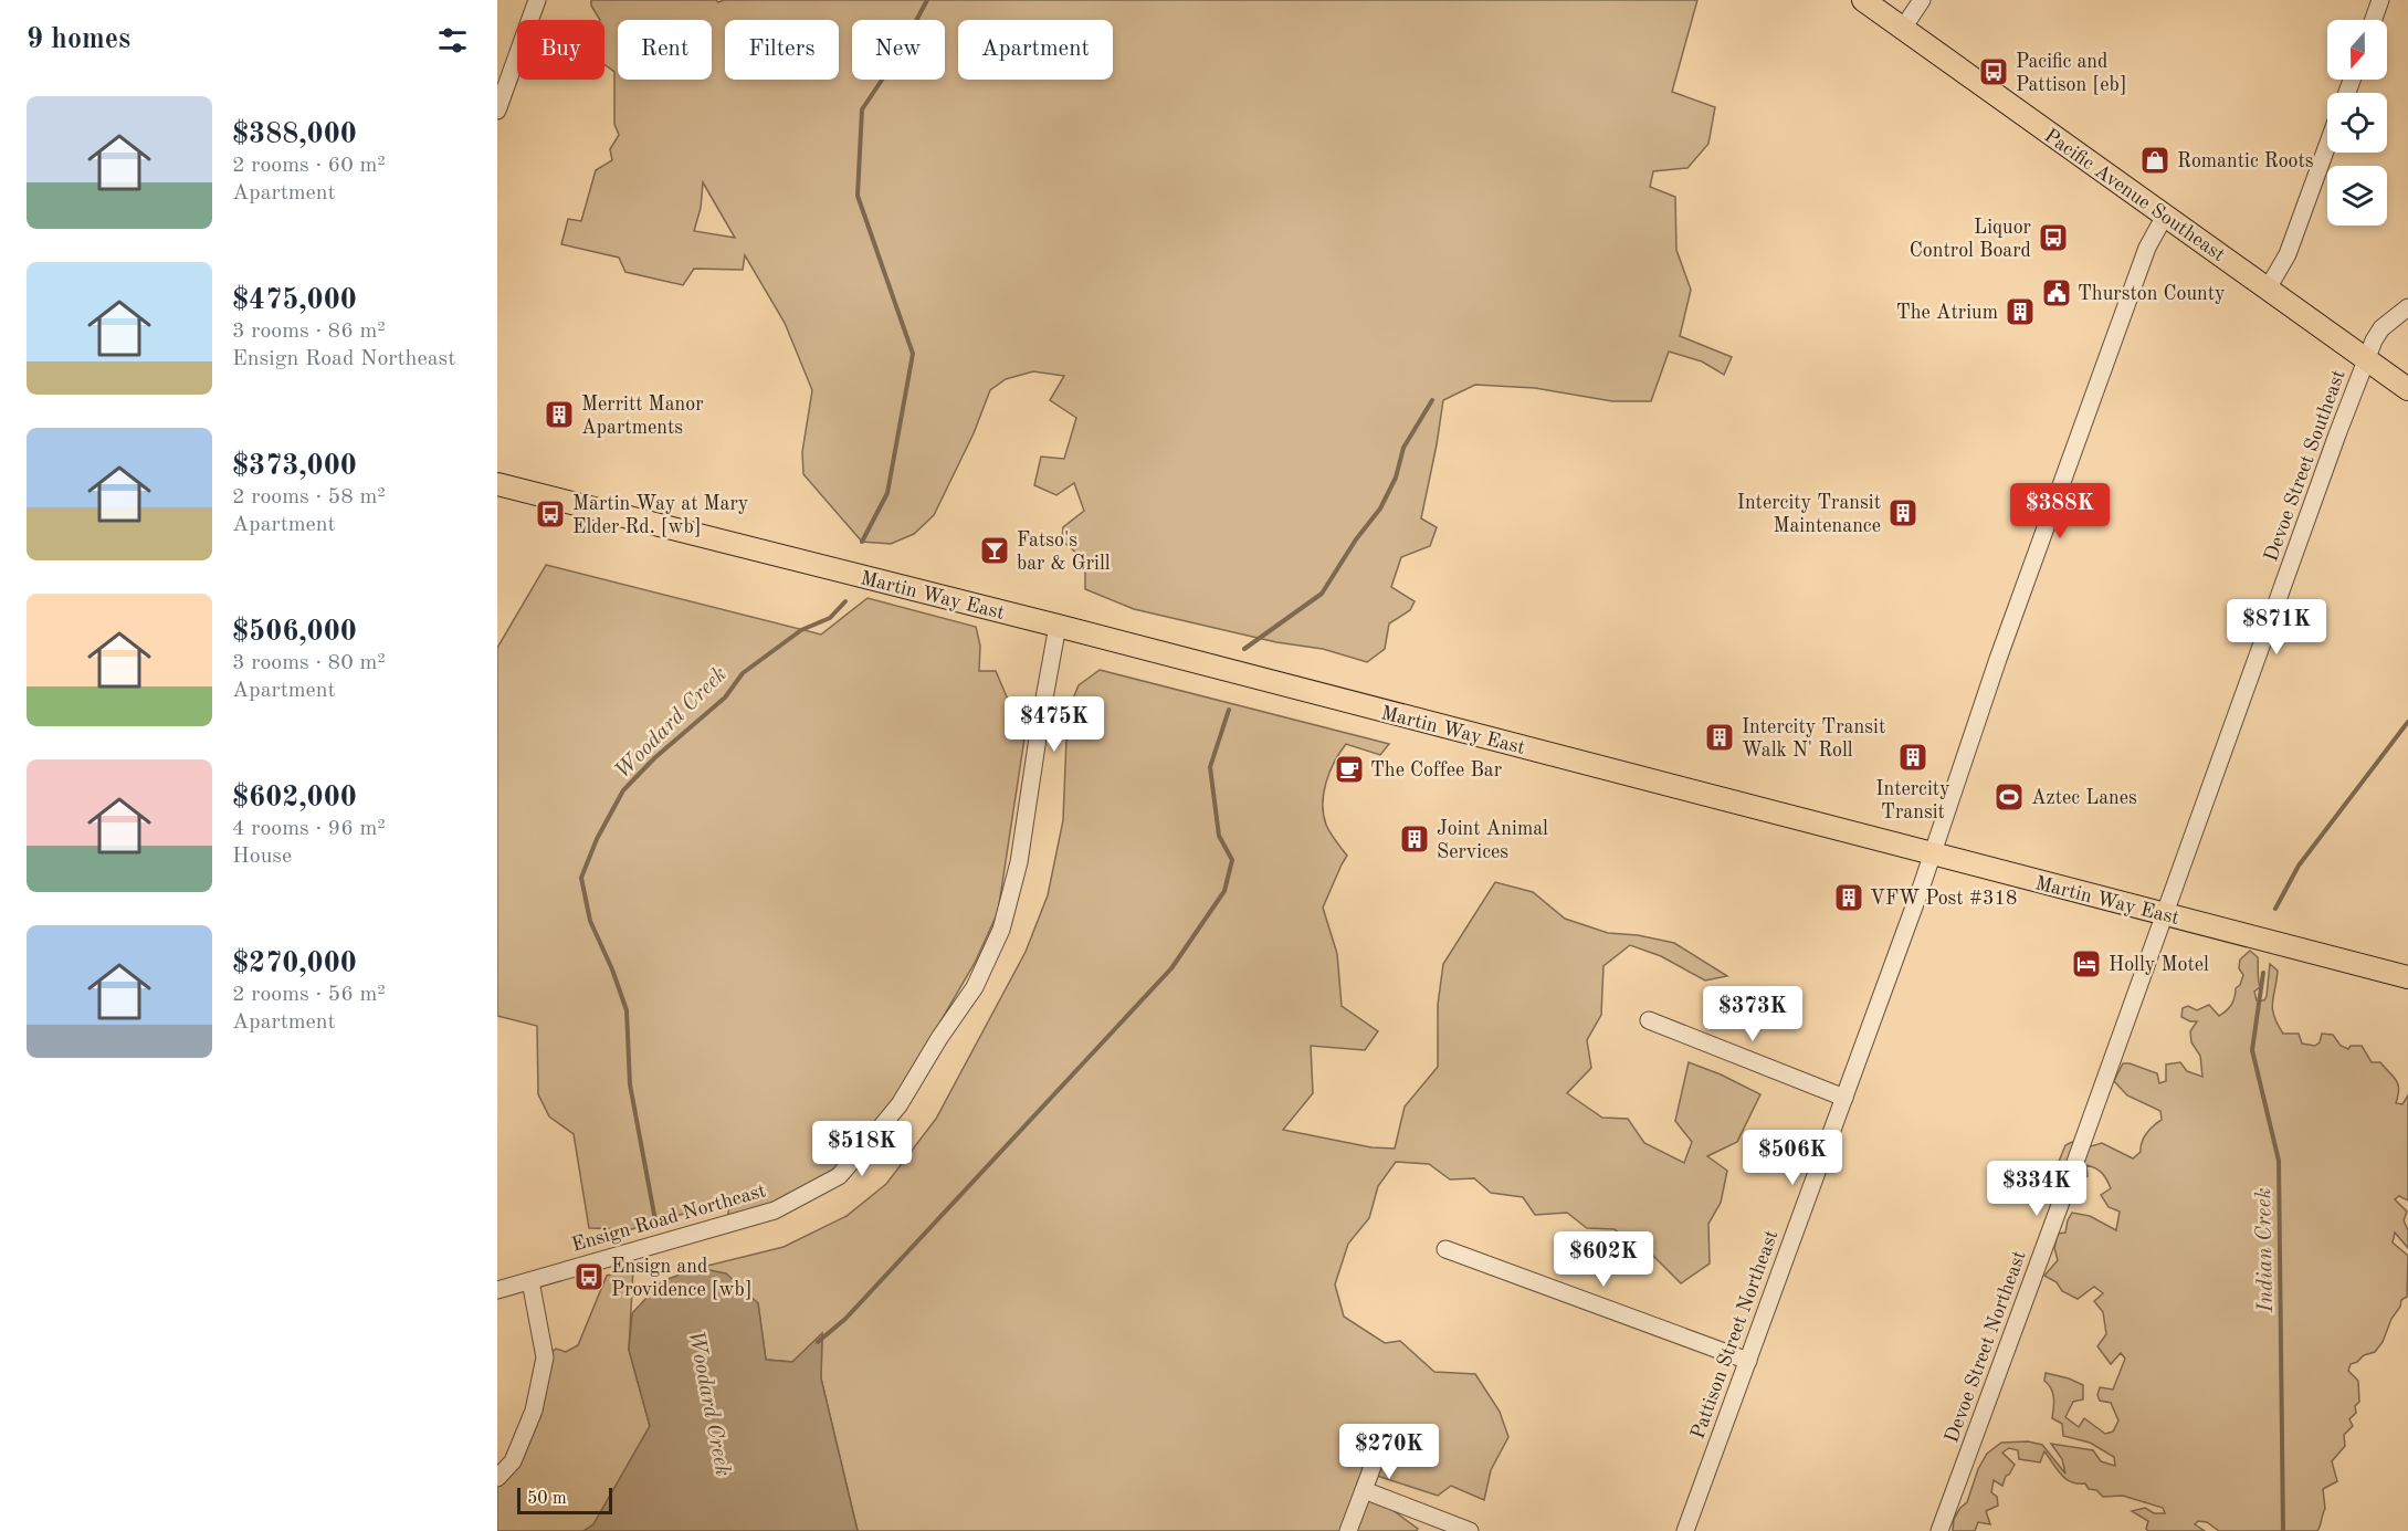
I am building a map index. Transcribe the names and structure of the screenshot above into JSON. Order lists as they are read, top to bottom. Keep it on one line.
{"streets":{"main road":["Pacific Avenue Southeast","Martin Way East"],"street":["Devoe Street Southeast","Ensign Road Northeast","Pattison Street Northeast","Devoe Street Northeast"]},"crossings":[["Pacific Avenue Southeast","Devoe Street Southeast"],["Pacific Avenue Southeast","Pattison Street Northeast"],["Devoe Street Southeast","Martin Way East"],["Devoe Street Southeast","Devoe Street Northeast"],["Martin Way East","Ensign Road Northeast"],["Martin Way East","Pattison Street Northeast"],["Martin Way East","Devoe Street Northeast"]],"water":["Woodard Creek","Indian Creek"],"places":{"bus stop":["Pacific and Pattison [eb]","Liquor Control Board","Martin Way at Mary Elder Rd. [wb]","Ensign and Providence [wb]"],"shop":["Romantic Roots"],"public building":["Thurston County"],"building":["The Atrium","Merritt Manor Apartments","Intercity Transit Maintenance","Intercity Transit Walk N' Roll","Intercity Transit","Joint Animal Services","VFW Post #318"],"bar":["Fatso's bar & Grill"],"cafe":["The Coffee Bar"],"sports":["Aztec Lanes"],"hotel":["Holly Motel"]},"scale_bar":"50 m","north":"bottom","page":{"heading":"9 homes","chip":["Buy","Rent","Filters","New","Apartment"],"list":[{"name":"$388,000","note":"2 rooms · 60 m² · Apartment"},{"name":"$475,000","note":"3 rooms · 86 m² · Ensign Road Northeast"},{"name":"$373,000","note":"2 rooms · 58 m² · Apartment"},{"name":"$506,000","note":"3 rooms · 80 m² · Apartment"},{"name":"$602,000","note":"4 rooms · 96 m² · House"},{"name":"$270,000","note":"2 rooms · 56 m² · Apartment"}],"price":["$388K","$871K","$475K","$373K","$518K","$506K","$334K","$602K","$270K"],"scale":"50 m"}}
